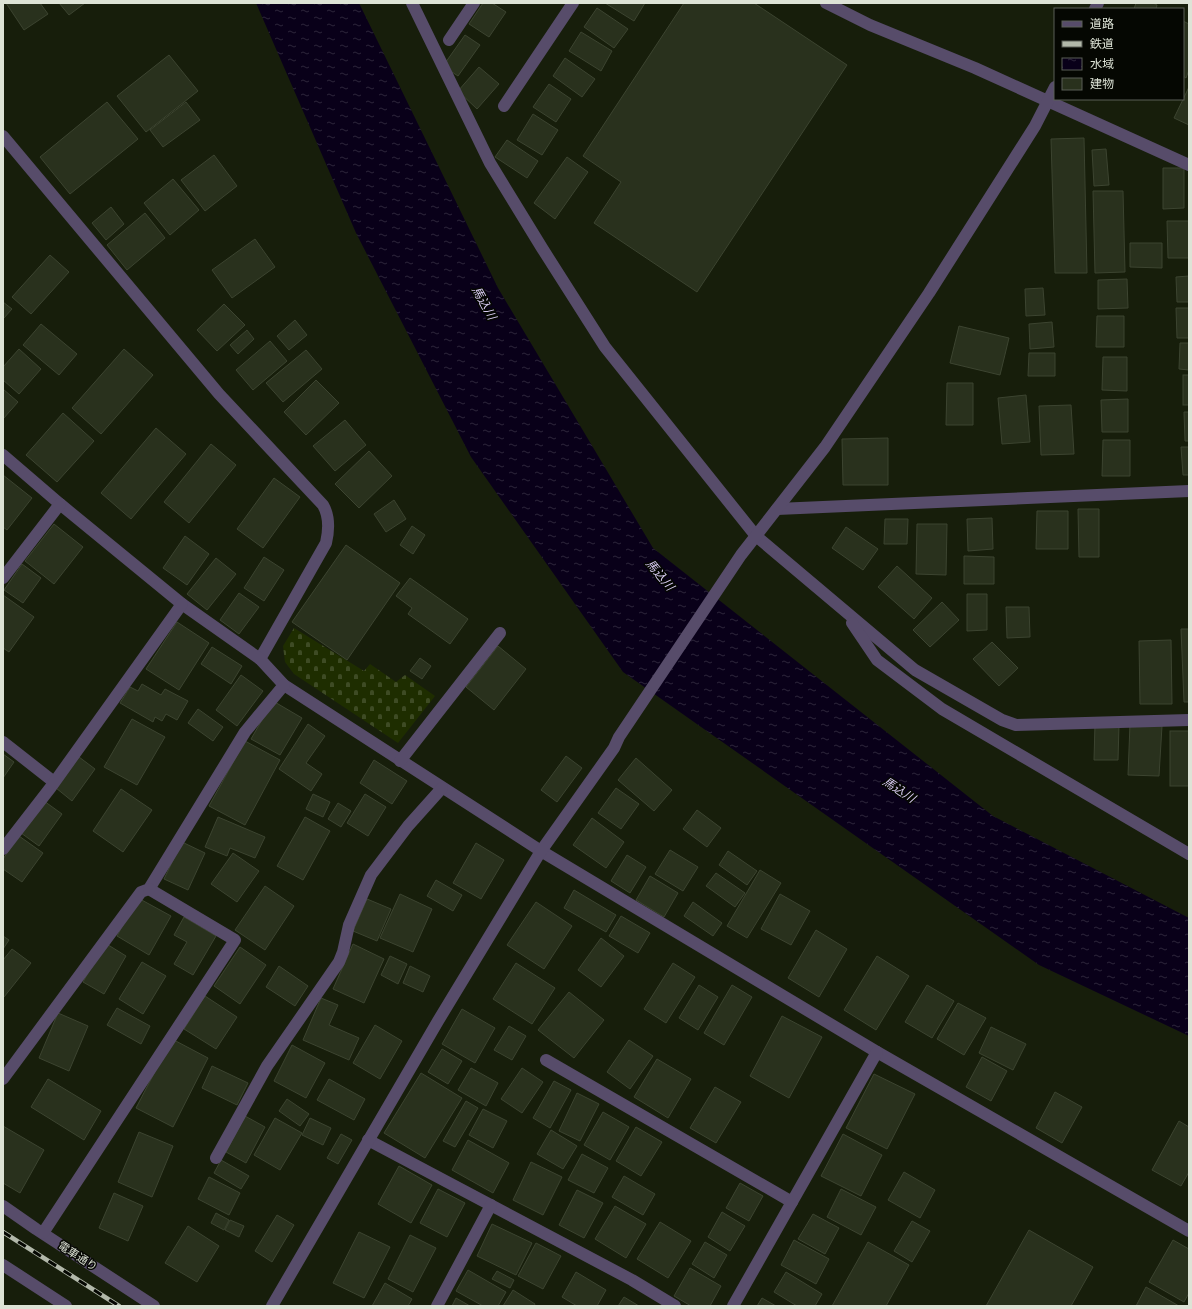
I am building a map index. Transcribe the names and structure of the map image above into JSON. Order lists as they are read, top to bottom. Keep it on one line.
{"streets":{"street":["電車通り"]},"water":["馬込川"],"legend":["道路","鉄道","水域","建物"]}
